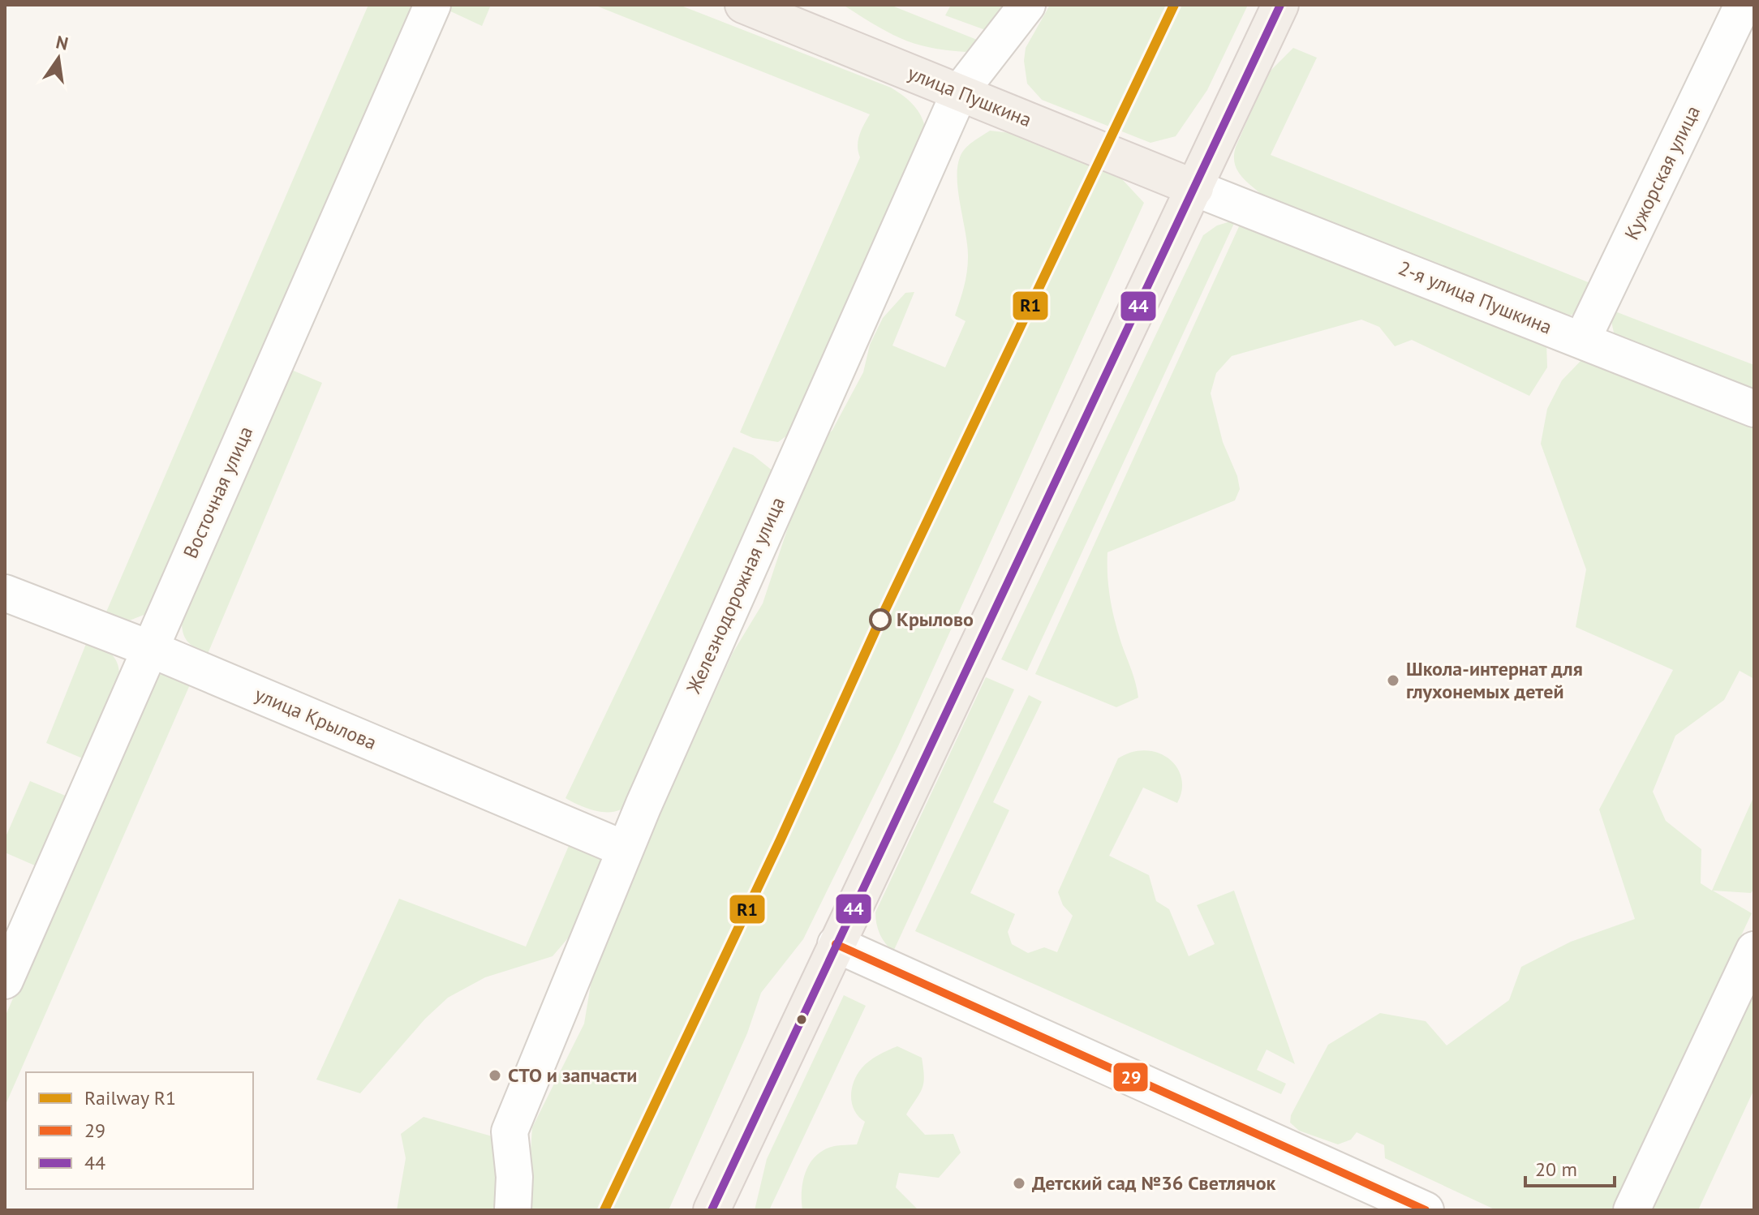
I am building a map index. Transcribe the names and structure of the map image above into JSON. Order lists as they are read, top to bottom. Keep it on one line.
{"streets":{"main road":["улица Пушкина"],"street":["Кужорская улица","2-я улица Пушкина","Восточная улица","Железнодорожная улица","улица Крылова"]},"crossings":[["улица Пушкина","2-я улица Пушкина"],["улица Пушкина","Железнодорожная улица"],["Кужорская улица","2-я улица Пушкина"],["Восточная улица","улица Крылова"],["Железнодорожная улица","улица Крылова"]],"places":["Крылово","Школа-интернат для глухонемых детей","СТО и запчасти","Детский сад №36 Светлячок"],"lines":["rail line R1","transit line 44","transit line 29"],"legend":["Railway R1","29","44"],"scale_bar":"20 m","north":"top"}
